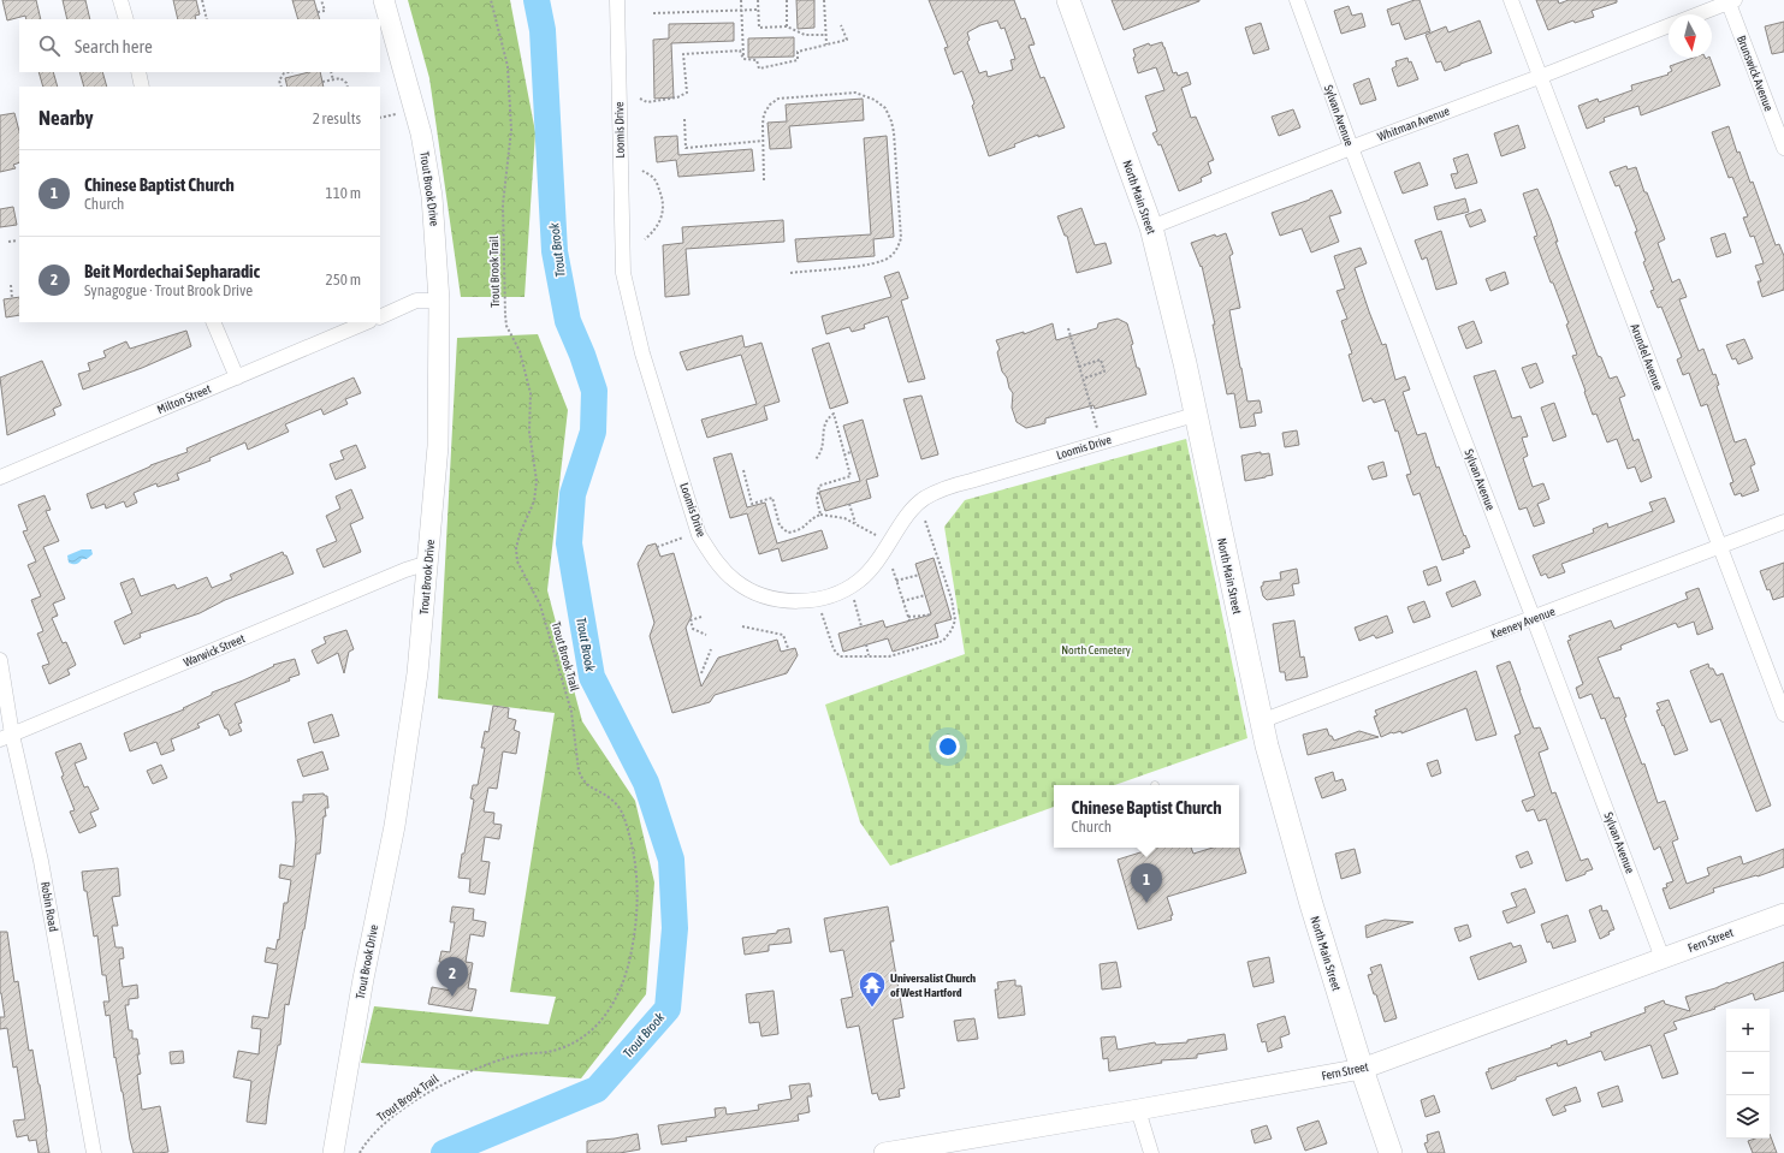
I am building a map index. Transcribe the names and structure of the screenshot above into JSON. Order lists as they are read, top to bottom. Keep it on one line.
{"streets":{"main road":["Trout Brook Drive","North Main Street","Fern Street"],"street":["Brunswick Avenue","Sylvan Avenue","Whitman Avenue","Loomis Drive","Arundel Avenue","Milton Street","Keeney Avenue","Warwick Street","Robin Road"],"path":["Trout Brook Trail"]},"crossings":[["Sylvan Avenue","Whitman Avenue"],["Sylvan Avenue","Keeney Avenue"],["Sylvan Avenue","Fern Street"],["Whitman Avenue","North Main Street"],["Whitman Avenue","Arundel Avenue"],["Loomis Drive","North Main Street"],["Trout Brook Drive","Warwick Street"],["North Main Street","Keeney Avenue"],["North Main Street","Fern Street"],["Arundel Avenue","Keeney Avenue"],["Warwick Street","Robin Road"]],"water":["Trout Brook"],"parks":["North Cemetery"],"places":{"temple":["Universalist Church of West Hartford"]},"north":"bottom","page":{"search":"Search here","heading":["Nearby","2 results"],"list":[{"mark":"1","name":"Chinese Baptist Church","note":"Church","value":"110 m"},{"mark":"2","name":"Beit Mordechai Sepharadic","note":"Synagogue · Trout Brook Drive","value":"250 m"}],"popup":["Chinese Baptist Church","Church"],"pins":["1","2"],"map_buttons":["+","−"]}}
